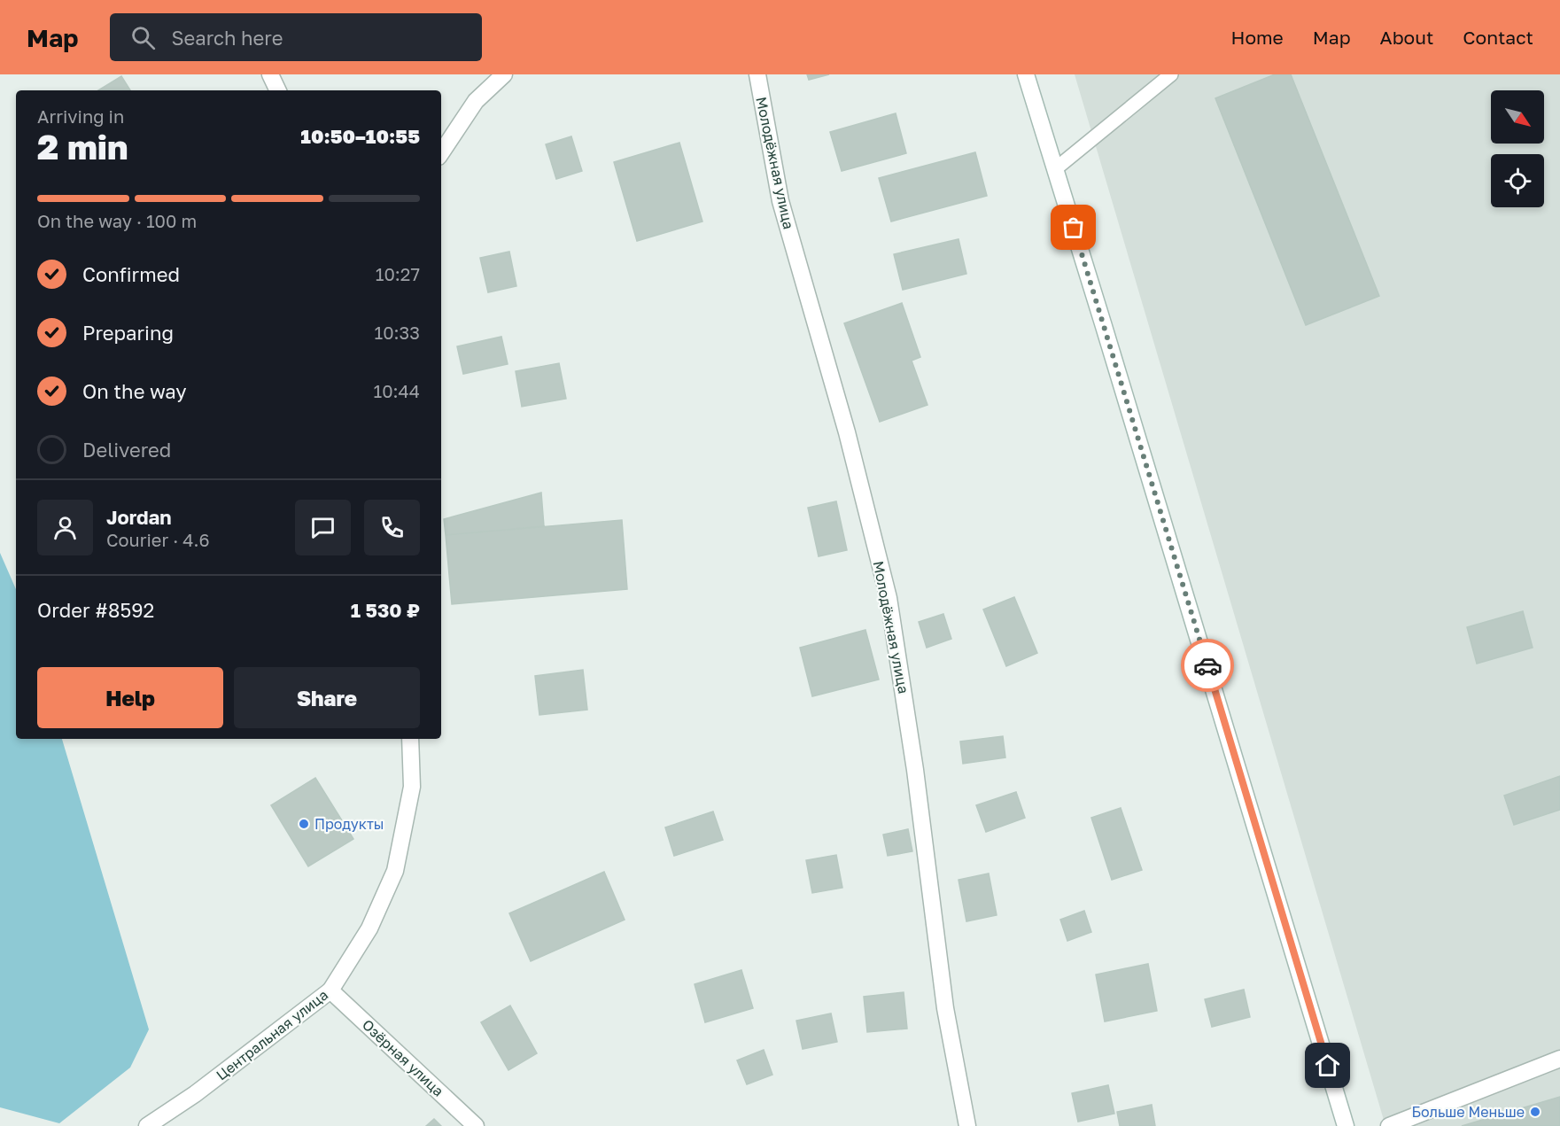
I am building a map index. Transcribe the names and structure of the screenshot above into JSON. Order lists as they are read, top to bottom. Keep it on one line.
{"streets":{"street":["Молодёжная улица","Центральная улица","Озёрная улица"]},"crossings":[["Центральная улица","Озёрная улица"]],"places":["Продукты","Больше Меньше"],"north":"bottom right","page":{"header":"Map","search":"Search here","nav":["Home","Map","About","Contact"],"heading":["2 min","Arriving in","10:50–10:55"],"panel":["Jordan","Courier · 4.6","Order #8592","1 530 ₽"],"bar":"On the way · 100 m","list":[["Confirmed","10:27"],["Preparing","10:33"],["On the way","10:44"],"Delivered"],"buttons":["Help","Share"]}}
